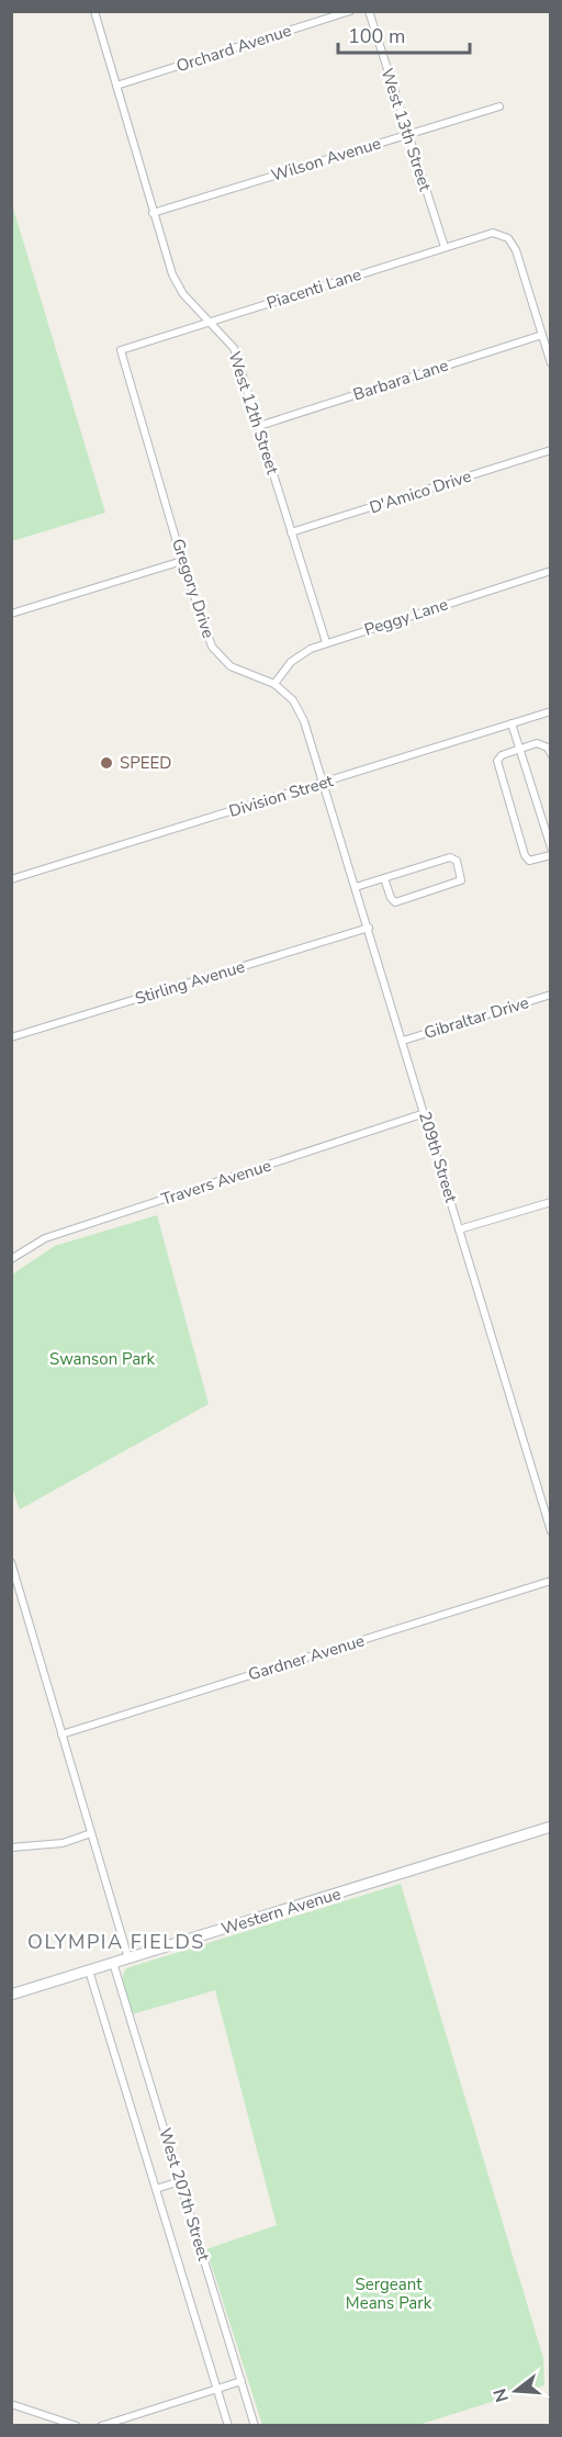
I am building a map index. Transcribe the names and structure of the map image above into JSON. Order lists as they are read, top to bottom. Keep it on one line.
{"streets":{"main road":["Western Avenue"],"street":["Orchard Avenue","West 13th Street","Wilson Avenue","Piacenti Lane","Barbara Lane","West 12th Street","D'Amico Drive","Gregory Drive","Peggy Lane","Division Street","Stirling Avenue","Gibraltar Drive","209th Street","Travers Avenue","Gardner Avenue","West 207th Street"]},"crossings":[["Orchard Avenue","West 12th Street"],["West 13th Street","Wilson Avenue"],["West 13th Street","Piacenti Lane"],["Wilson Avenue","West 12th Street"],["Piacenti Lane","Barbara Lane"],["Piacenti Lane","West 12th Street"],["Piacenti Lane","Gregory Drive"],["Barbara Lane","West 12th Street"],["West 12th Street","D'Amico Drive"],["West 12th Street","Peggy Lane"],["Gregory Drive","Peggy Lane"],["Gregory Drive","Division Street"],["Gregory Drive","209th Street"],["Division Street","209th Street"],["Stirling Avenue","209th Street"],["Gibraltar Drive","209th Street"],["209th Street","Travers Avenue"],["Western Avenue","West 207th Street"]],"districts":["OLYMPIA FIELDS"],"parks":["Swanson Park","Sergeant Means Park"],"places":["SPEED"],"scale_bar":"100 m","north":"left"}
